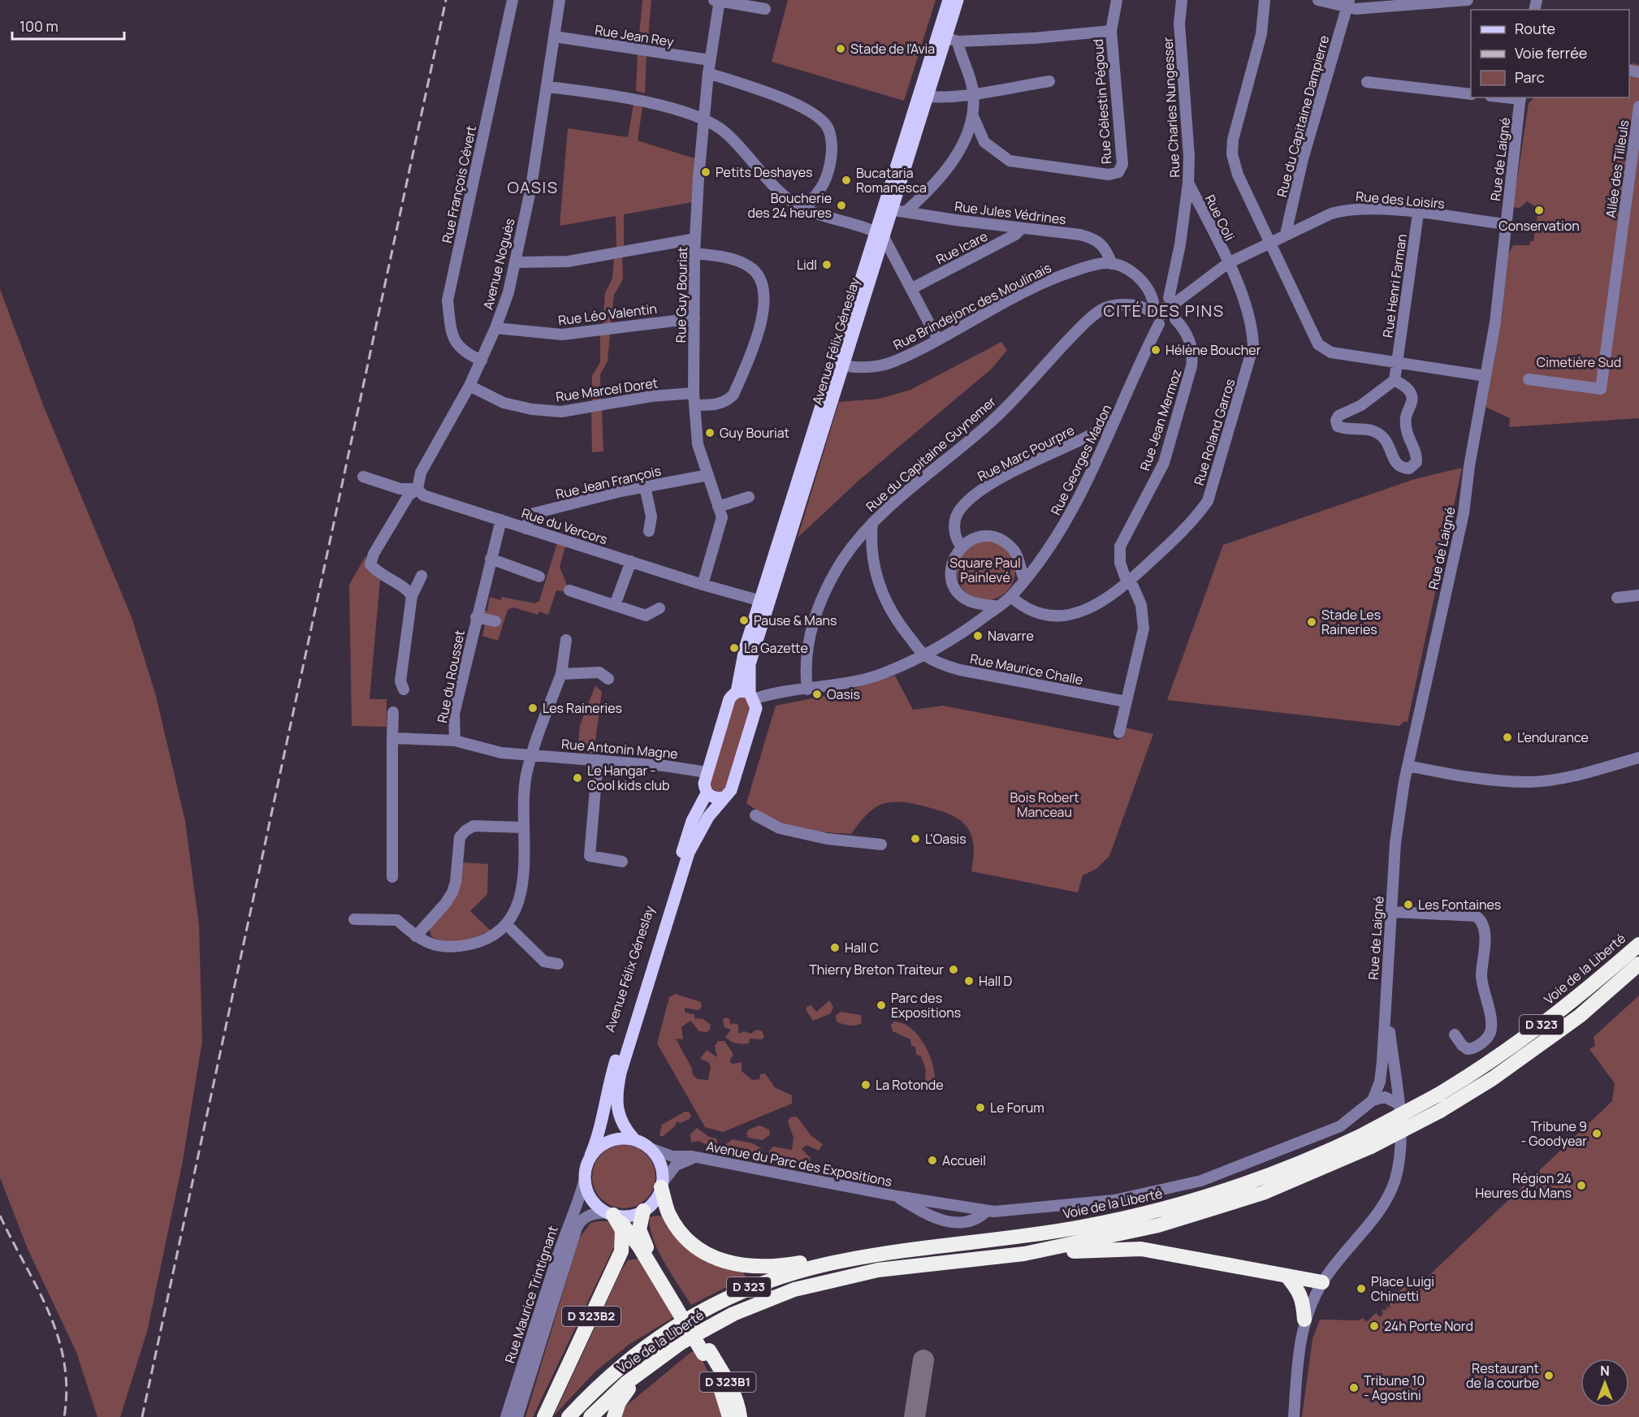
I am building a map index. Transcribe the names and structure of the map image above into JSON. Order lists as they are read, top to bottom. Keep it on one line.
{"streets":{"highway":["Voie de la Liberté","D 323","D 323B2","D 323B1"],"main road":["Avenue Félix Géneslay"],"street":["Rue Jean Rey","Rue Célestin Pégoud","Rue Charles Nungesser","Rue du Capitaine Dampierre","Rue de Laigné","Allée des Tilleuls","Rue François Cévert","Rue des Loisirs","Rue Jules Védrines","Rue Coli","Rue Icare","Avenue Noguès","Rue Henri Farman","Rue Guy Bouriat","Rue Brindejonc des Moulinais","Rue Léo Valentin","Rue Marcel Doret","Rue Jean Mermoz","Rue Roland Garros","Rue Marc Pourpre","Rue du Capitaine Guynemer","Rue Georges Madon","Rue Jean François","Rue du Vercors","Rue Maurice Challe","Rue du Rousset","Rue Antonin Magne","Avenue du Parc des Expositions","Rue Maurice Trintignant"]},"crossings":[["Rue Jean Rey","Avenue Noguès"],["Rue Jean Rey","Rue Guy Bouriat"],["Rue Charles Nungesser","Rue des Loisirs"],["Rue Charles Nungesser","Rue Coli"],["Rue Charles Nungesser","Rue Jean Mermoz"],["Rue Charles Nungesser","Rue du Capitaine Guynemer"],["Rue Charles Nungesser","Rue Georges Madon"],["Rue du Capitaine Dampierre","Rue des Loisirs"],["Rue de Laigné","Rue des Loisirs"],["Rue François Cévert","Avenue Noguès"],["Rue des Loisirs","Rue Coli"],["Rue des Loisirs","Rue Henri Farman"],["Rue des Loisirs","Rue Jean Mermoz"],["Rue des Loisirs","Rue Roland Garros"],["Rue des Loisirs","Rue du Capitaine Guynemer"],["Rue des Loisirs","Rue Georges Madon"],["Rue Jules Védrines","Rue Icare"],["Rue Jules Védrines","Rue Brindejonc des Moulinais"],["Rue Jules Védrines","Avenue Félix Géneslay"],["Rue Coli","Rue Roland Garros"],["Avenue Noguès","Rue Léo Valentin"],["Avenue Noguès","Rue Marcel Doret"],["Avenue Noguès","Rue du Vercors"],["Rue Guy Bouriat","Rue Léo Valentin"],["Rue Guy Bouriat","Rue Marcel Doret"],["Rue Guy Bouriat","Rue Jean François"],["Rue Guy Bouriat","Rue du Vercors"],["Rue Brindejonc des Moulinais","Avenue Félix Géneslay"],["Avenue Félix Géneslay","Rue du Vercors"],["Avenue Félix Géneslay","Avenue du Parc des Expositions"],["Avenue Félix Géneslay","Rue Maurice Trintignant"],["Avenue Félix Géneslay","D 323B2"],["Rue Jean Mermoz","Rue Roland Garros"],["Rue Jean Mermoz","Rue du Capitaine Guynemer"],["Rue Jean Mermoz","Rue Georges Madon"],["Rue Jean Mermoz","Rue Maurice Challe"],["Rue Roland Garros","Rue Marc Pourpre"],["Rue Roland Garros","Rue Georges Madon"],["Rue Marc Pourpre","Rue Georges Madon"],["Rue du Capitaine Guynemer","Rue Georges Madon"],["Rue Jean François","Rue du Vercors"],["Rue du Vercors","Rue du Rousset"],["Rue du Rousset","Rue Antonin Magne"],["Avenue du Parc des Expositions","Rue Maurice Trintignant"],["Avenue du Parc des Expositions","D 323B2"],["Rue Maurice Trintignant","D 323B2"]],"districts":["OASIS","CITÉ DES PINS"],"parks":["Cimetière Sud","Square Paul Painlevé","Bois Robert Manceau"],"places":["Stade de l'Avia","Petits Deshayes","Bucataria Romanesca","Boucherie des 24 heures","Conservation","Lidl","Hélène Boucher","Guy Bouriat","Pause & Mans","Stade Les Raineries","Navarre","La Gazette","Oasis","Les Raineries","L'endurance","Le Hangar - Cool kids club","L'Oasis","Les Fontaines","Hall C","Thierry Breton Traiteur","Hall D","Parc des Expositions","La Rotonde","Le Forum","Tribune 9 - Goodyear","Accueil","Région 24 Heures du Mans","Place Luigi Chinetti","24h Porte Nord","Restaurant de la courbe","Tribune 10 - Agostini"],"legend":["Route","Voie ferrée","Parc"],"scale_bar":"100 m","north":"top"}
